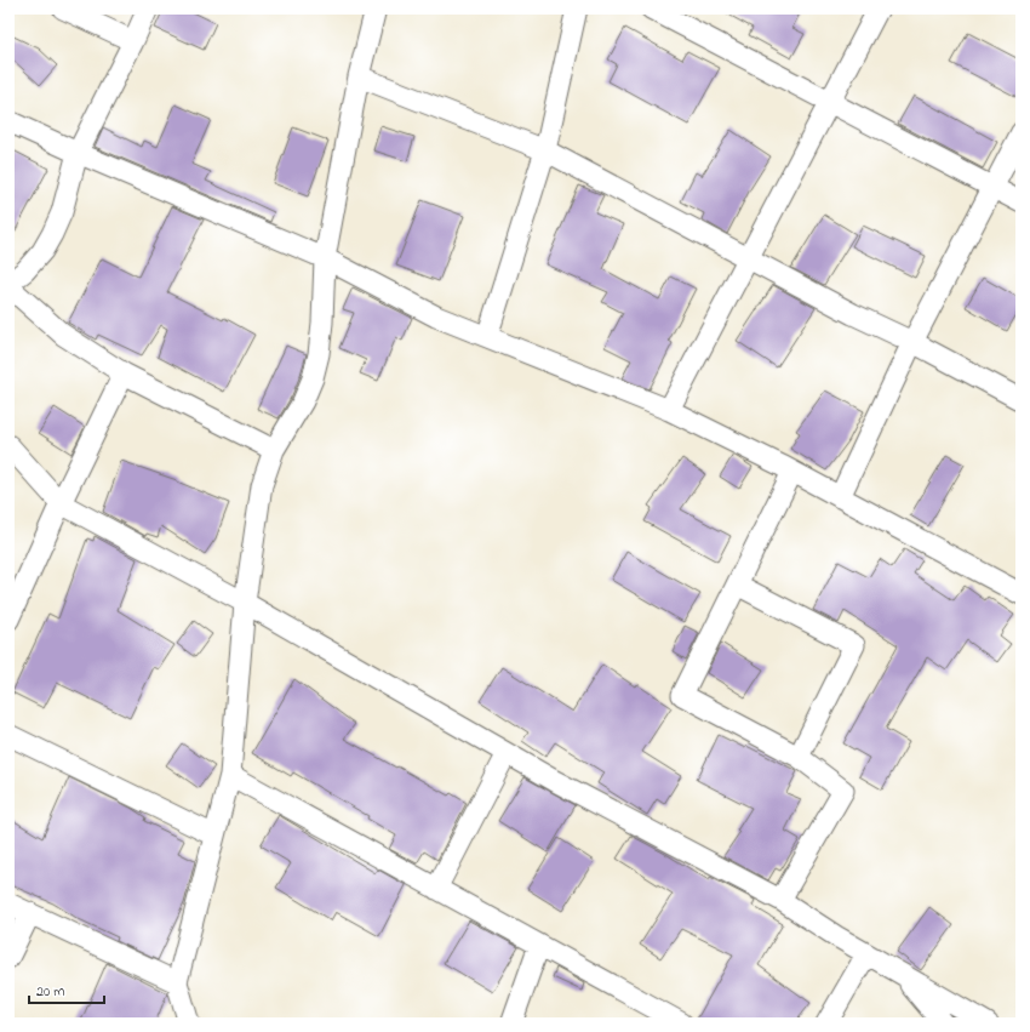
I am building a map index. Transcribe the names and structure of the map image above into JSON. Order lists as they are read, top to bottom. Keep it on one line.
{"scale_bar":"20 m"}
